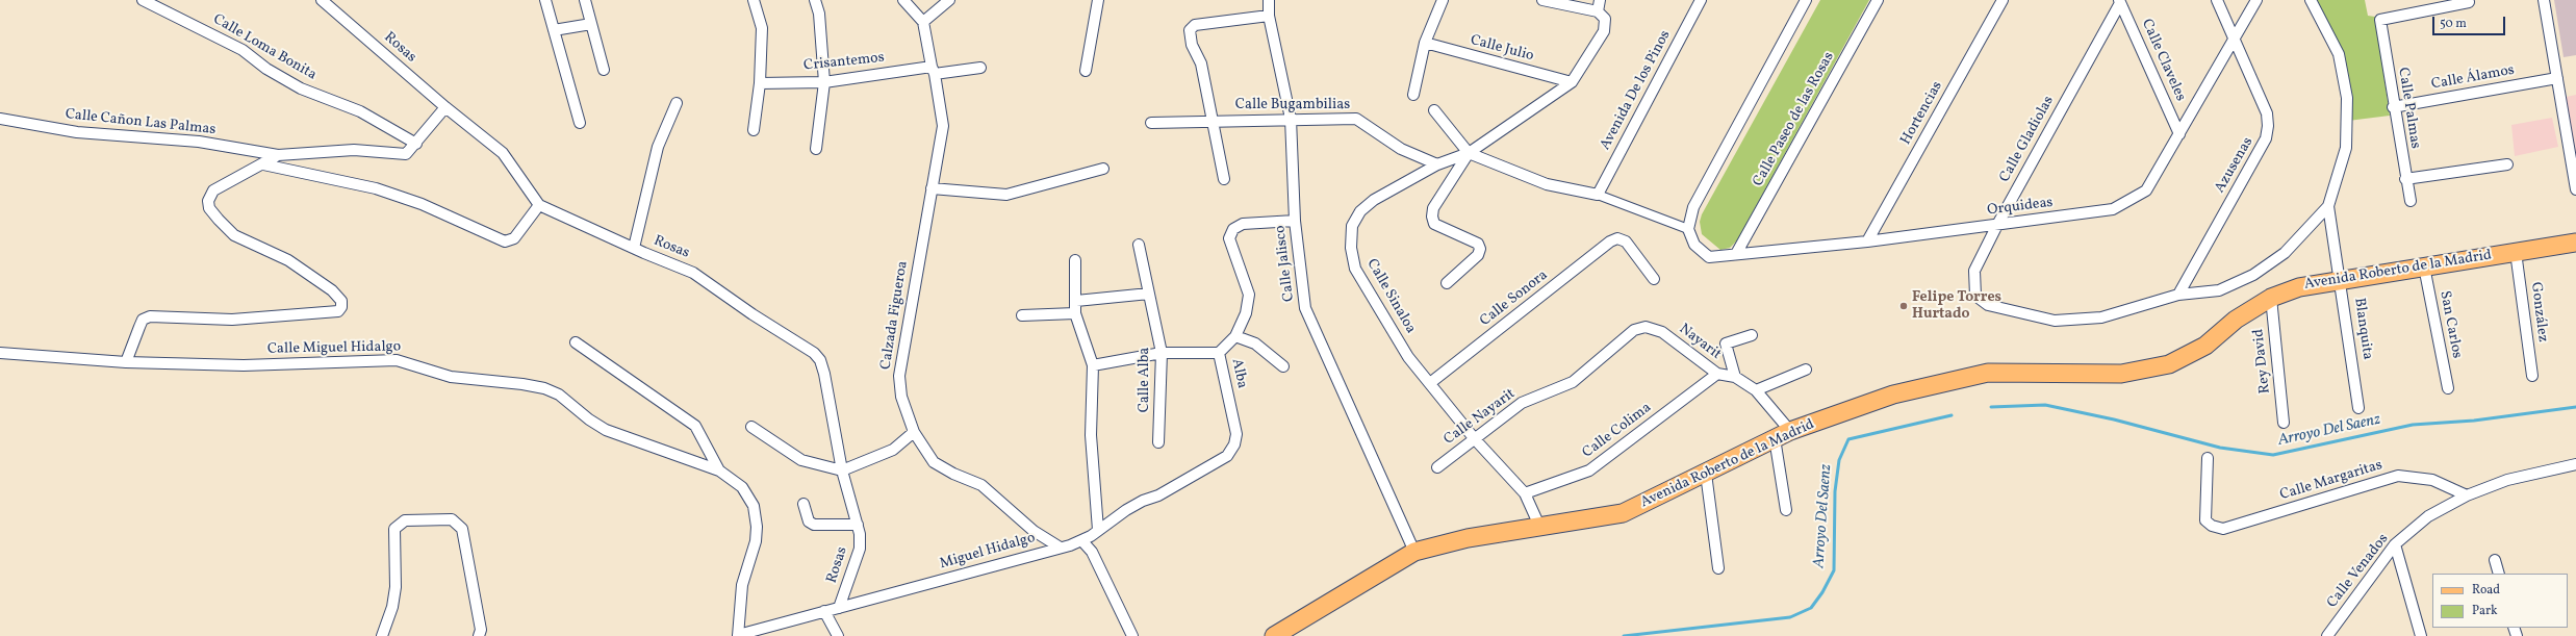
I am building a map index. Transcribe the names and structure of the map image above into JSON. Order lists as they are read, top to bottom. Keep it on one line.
{"streets":{"main road":["Avenida Roberto de la Madrid"],"street":["Calle Loma Bonita","Rosas","Calle Julio","Calle Claveles","Crisantemos","Calle Álamos","Avenida De los Pinos","Calle Bugambilias","Calle Palmas","Hortencias","Calle Paseo de las Rosas","Calle Cañon Las Palmas","Calle Gladiolas","Azusenas","Orquideas","Calle Jalisco","Calle Sinaloa","Calle Sonora","González","Calzada Figueroa","San Carlos","Blanquita","Nayarit","Calle Miguel Hidalgo","Rey David","Alba","Calle Alba","Calle Nayarit","Calle Colima","Calle Margaritas","Miguel Hidalgo","Calle Venados"]},"crossings":[["Calle Loma Bonita","Calle Cañon Las Palmas"],["Rosas","Miguel Hidalgo"],["Calle Julio","Calle Sinaloa"],["Calle Claveles","Calle Gladiolas"],["Calle Claveles","Orquideas"],["Crisantemos","Calzada Figueroa"],["Calle Álamos","Calle Palmas"],["Calle Bugambilias","Calle Jalisco"],["Calle Bugambilias","Calle Sinaloa"],["Hortencias","Orquideas"],["Calle Paseo de las Rosas","Orquideas"],["Calle Gladiolas","Azusenas"],["Calle Gladiolas","Orquideas"],["Azusenas","Orquideas"],["Calle Jalisco","Avenida Roberto de la Madrid"],["Avenida Roberto de la Madrid","Calle Sinaloa"],["Avenida Roberto de la Madrid","González"],["Avenida Roberto de la Madrid","San Carlos"],["Avenida Roberto de la Madrid","Blanquita"],["Avenida Roberto de la Madrid","Nayarit"],["Avenida Roberto de la Madrid","Rey David"],["Calle Sinaloa","Calle Sonora"],["Calle Sinaloa","Calle Nayarit"],["Calle Sinaloa","Calle Colima"],["Calzada Figueroa","Miguel Hidalgo"],["Nayarit","Calle Nayarit"],["Nayarit","Calle Colima"],["Calle Miguel Hidalgo","Miguel Hidalgo"],["Alba","Calle Alba"],["Alba","Miguel Hidalgo"],["Calle Margaritas","Calle Venados"]],"water":["Arroyo Del Saenz"],"places":["Felipe Torres Hurtado"],"legend":["Road","Park"],"scale_bar":"50 m"}
